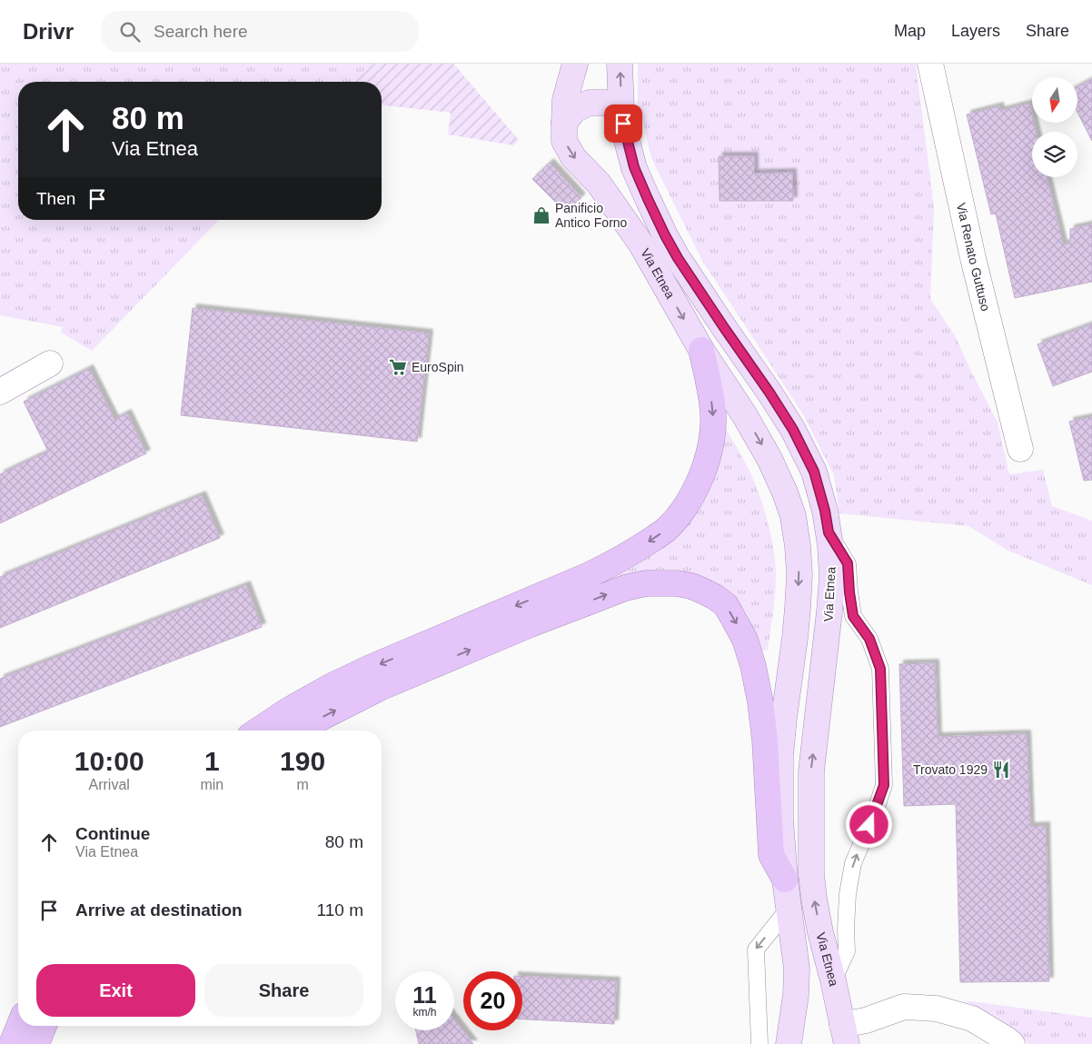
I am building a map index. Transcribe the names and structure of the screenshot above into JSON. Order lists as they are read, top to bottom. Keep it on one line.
{"streets":{"main road":["Via Etnea"],"street":["Via Renato Guttuso"]},"places":{"shop":["Panificio Antico Forno"],"supermarket":["EuroSpin"],"restaurant":["Trovato 1929"]},"north":"bottom","page":{"header":"Drivr","search":"Search here","nav":["Map","Layers","Share"],"turn":["80 m","Via Etnea"],"then":"Then","eta":["10:00","Arrival","1","min","190","m"],"list":[{"name":"Continue","note":"Via Etnea","value":"80 m"},{"name":"Arrive at destination","value":"110 m"}],"buttons":["Exit","Share"],"speed":"11 km/h","limit":"20"}}
